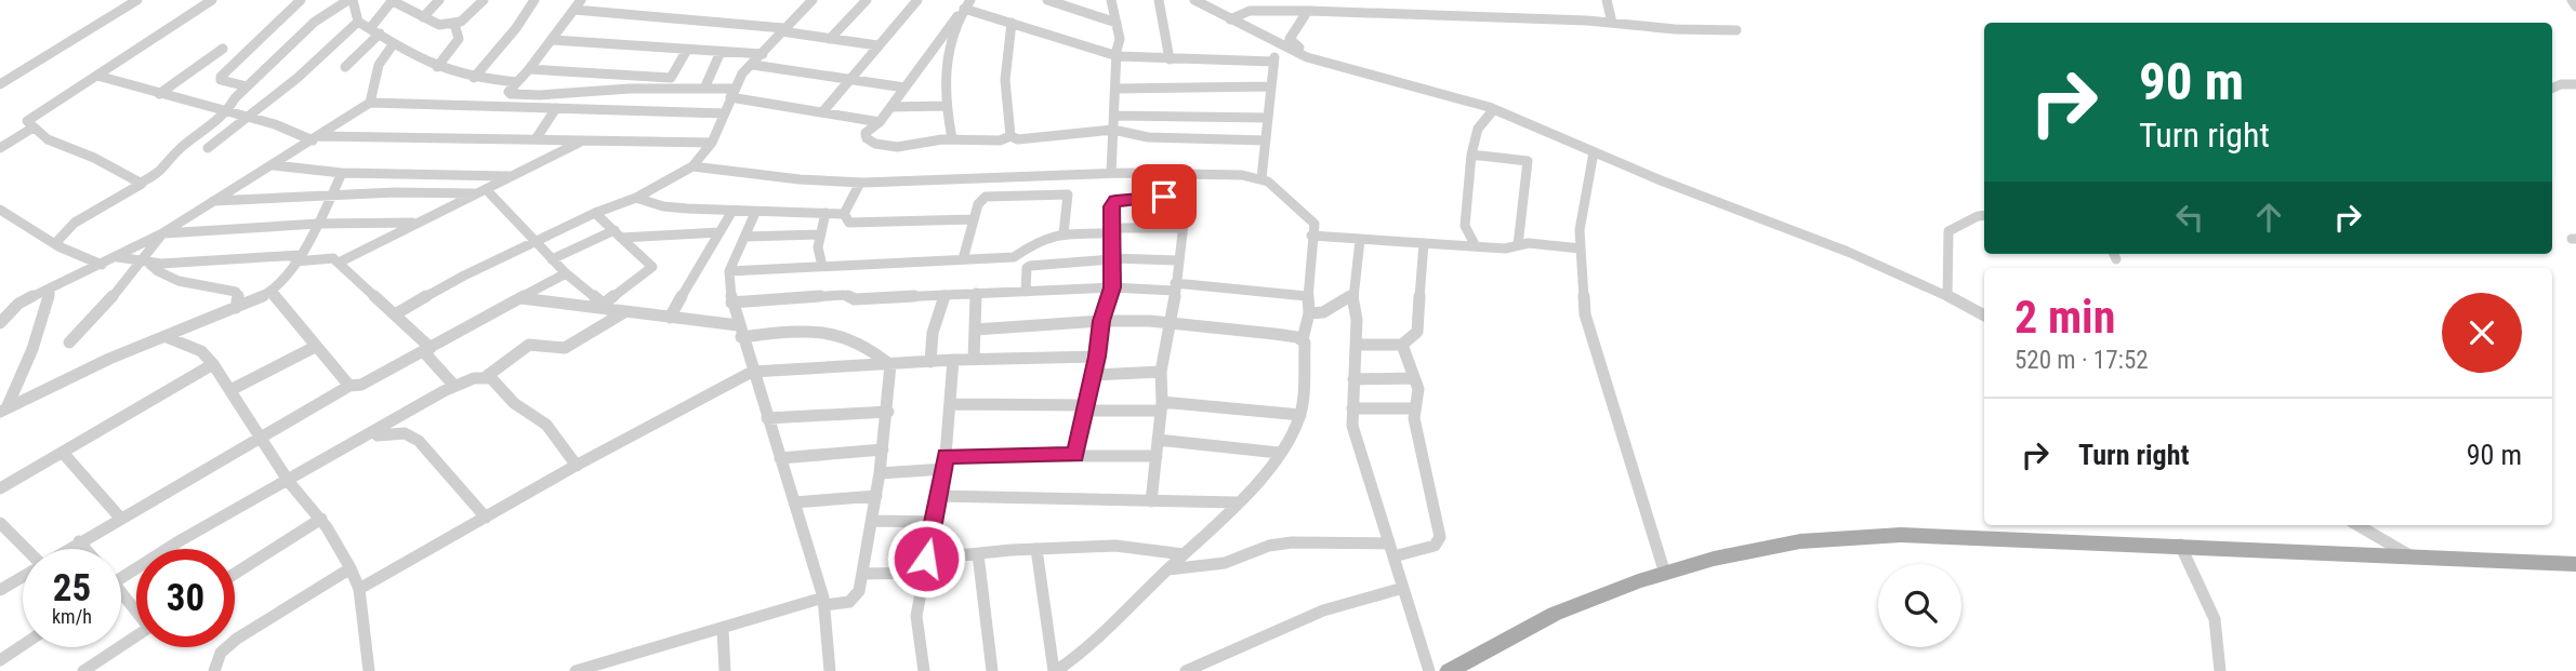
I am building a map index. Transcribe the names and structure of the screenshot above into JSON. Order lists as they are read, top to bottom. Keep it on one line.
{"page":{"turn":["90 m","Turn right"],"heading":["2 min","520 m · 17:52"],"list":[{"name":"Turn right","value":"90 m"}],"speed":"25 km/h","limit":"30"}}
